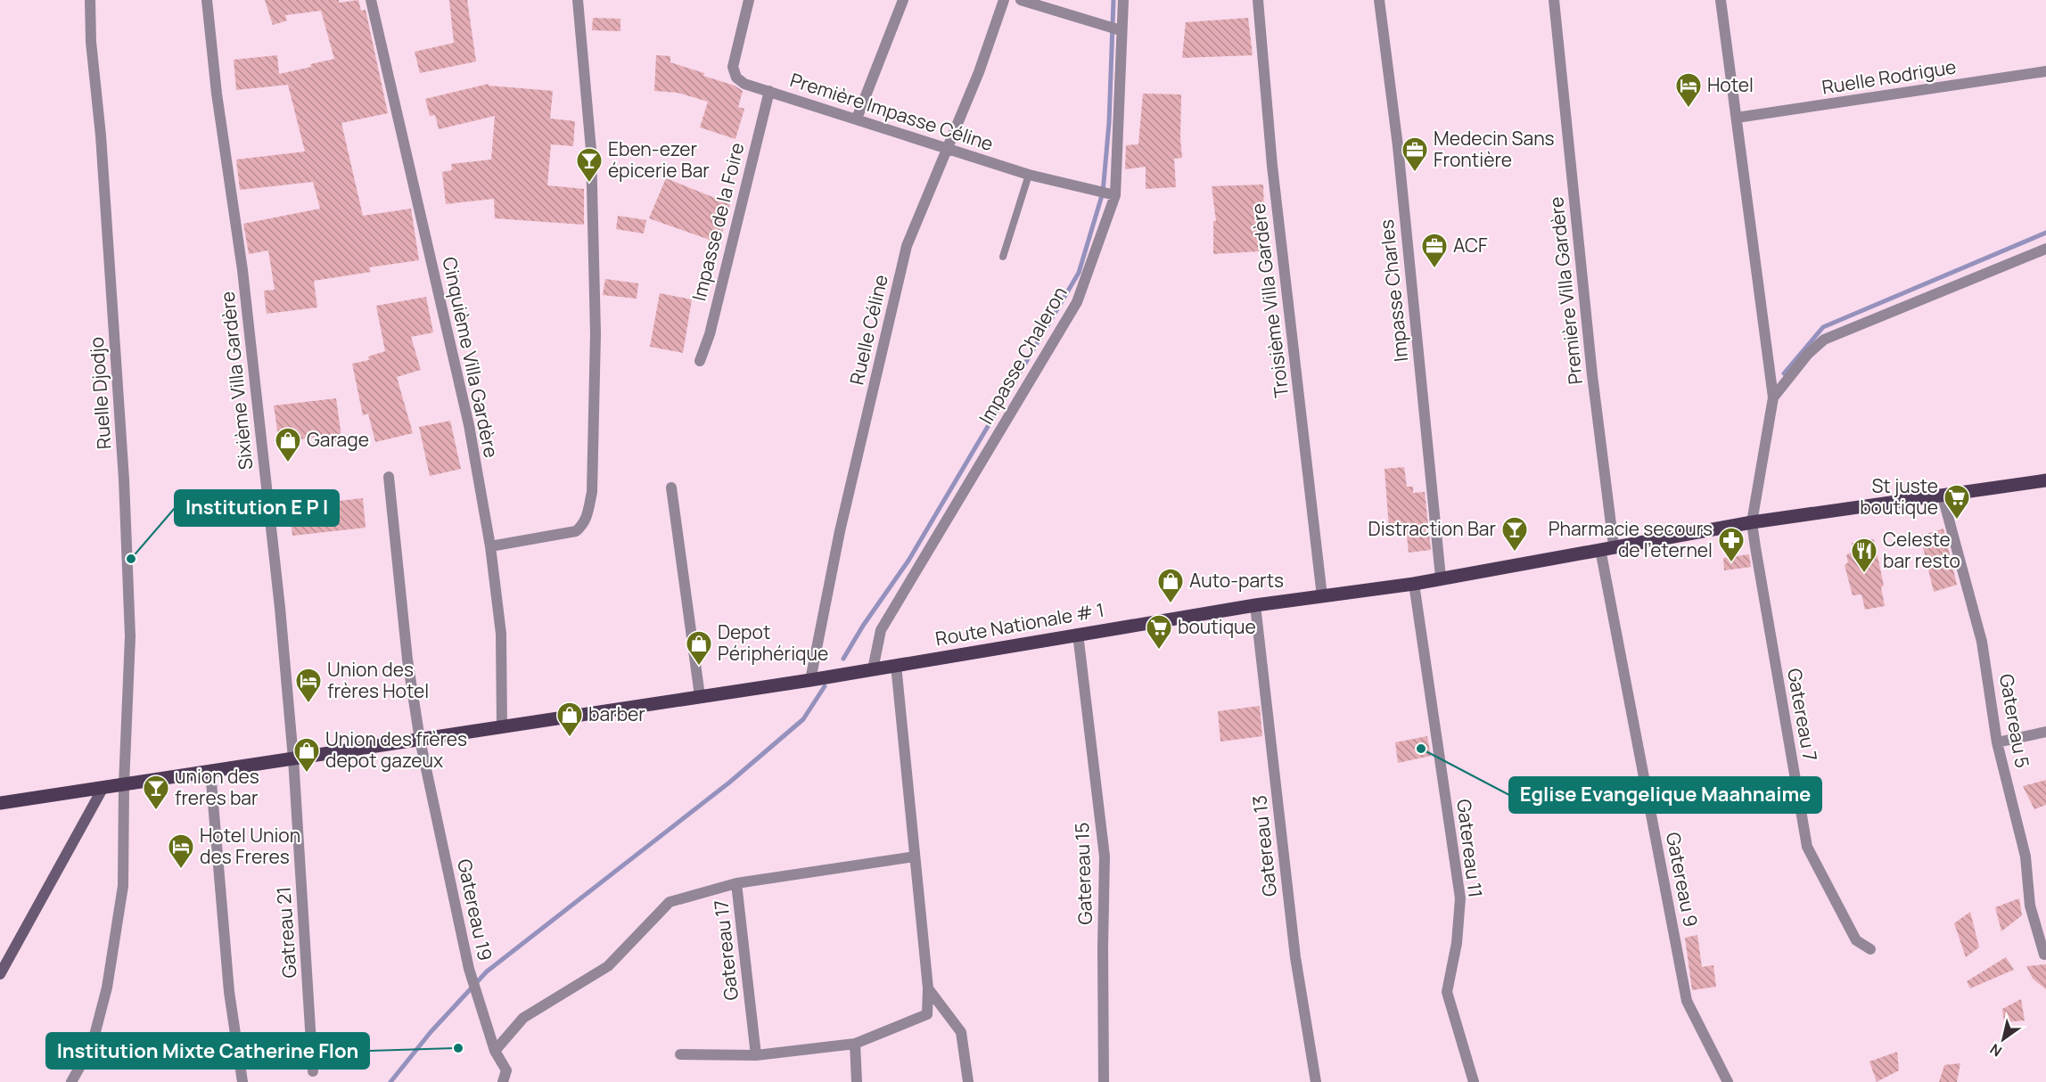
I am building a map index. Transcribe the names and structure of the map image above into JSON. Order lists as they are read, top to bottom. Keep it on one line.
{"streets":{"main road":["Route Nationale # 1"],"street":["Ruelle Rodrigue","Première Impasse Céline","Impasse de la Foire","Impasse Charles","Première Villa Gardère","Troisième Villa Gardère","Ruelle Céline","Impasse Chaleron","Cinquième Villa Gardère","Sixième Villa Gardère","Ruelle Djodjo","Gatereau 7","Gatereau 5","Gatereau 13","Gatereau 11","Gatereau 15","Gatereau 9","Gatereau 19","Gatreau 21","Gatereau 17"]},"crossings":[["Première Impasse Céline","Impasse de la Foire"],["Première Impasse Céline","Ruelle Céline"],["Première Impasse Céline","Impasse Chaleron"],["Impasse Charles","Route Nationale # 1"],["Première Villa Gardère","Route Nationale # 1"],["Première Villa Gardère","Gatereau 9"],["Troisième Villa Gardère","Route Nationale # 1"],["Ruelle Céline","Route Nationale # 1"],["Impasse Chaleron","Route Nationale # 1"],["Cinquième Villa Gardère","Route Nationale # 1"],["Sixième Villa Gardère","Route Nationale # 1"],["Sixième Villa Gardère","Gatreau 21"],["Ruelle Djodjo","Route Nationale # 1"],["Route Nationale # 1","Gatereau 7"],["Route Nationale # 1","Gatereau 5"],["Route Nationale # 1","Gatereau 13"],["Route Nationale # 1","Gatereau 11"],["Route Nationale # 1","Gatereau 15"],["Route Nationale # 1","Gatereau 9"],["Route Nationale # 1","Gatereau 19"],["Route Nationale # 1","Gatreau 21"],["Gatereau 19","Gatereau 17"]],"places":{"hotel":["Hotel","Union des frères Hotel","Hotel Union des Freres"],"office":["Medecin Sans Frontière","ACF"],"bar":["Eben-ezer épicerie Bar","Distraction Bar","union des freres bar"],"shop":["Garage","Auto-parts","Depot Périphérique","barber","Union des frères depot gazeux"],"supermarket":["St juste boutique","boutique"],"other":["Institution E P I","Eglise Evangelique Maahnaime","Institution Mixte Catherine Flon"],"pharmacy":["Pharmacie secours de l'eternel"],"restaurant":["Celeste bar resto"]},"north":"bottom left"}
